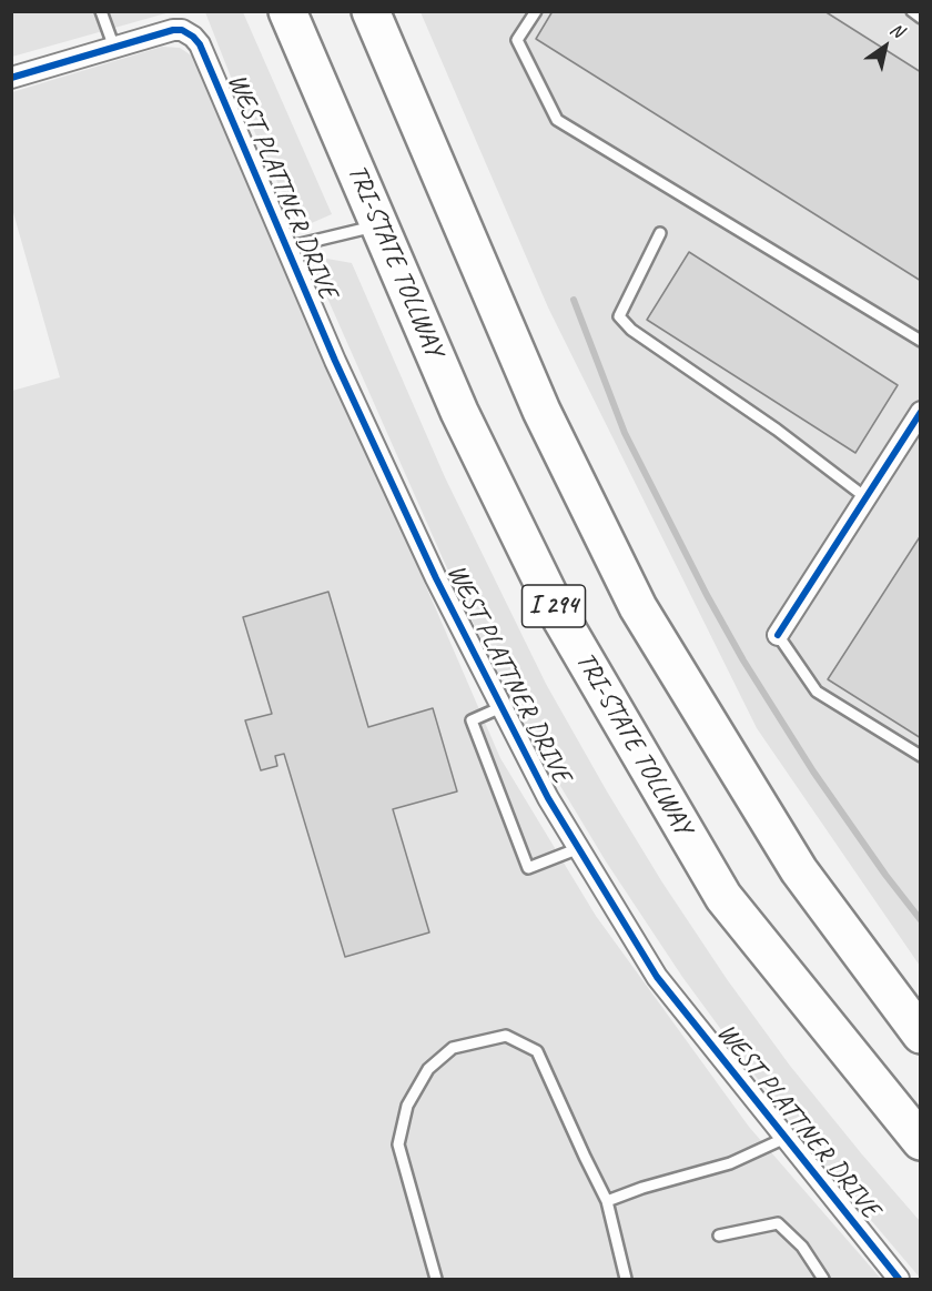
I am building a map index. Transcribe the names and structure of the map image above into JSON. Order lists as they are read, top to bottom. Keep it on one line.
{"streets":{"highway":["TRI-STATE TOLLWAY","I 294"],"street":["WEST PLATTNER DRIVE"]},"north":"top right"}
